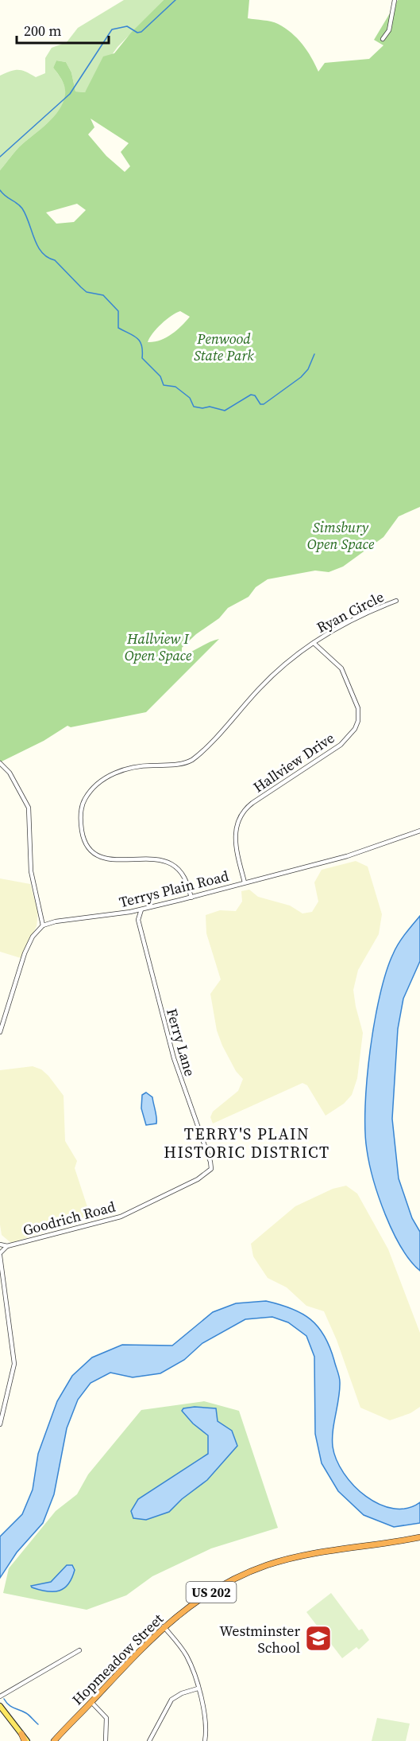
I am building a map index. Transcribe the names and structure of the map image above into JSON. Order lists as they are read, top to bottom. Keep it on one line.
{"streets":{"highway":["US 202","Hopmeadow Street"],"street":["Ryan Circle","Hallview Drive","Terrys Plain Road","Ferry Lane","Goodrich Road"]},"crossings":[["Ryan Circle","Hallview Drive"],["Ryan Circle","Terrys Plain Road"],["Hallview Drive","Terrys Plain Road"],["Ferry Lane","Goodrich Road"]],"districts":["TERRY'S PLAIN HISTORIC DISTRICT"],"parks":["Penwood State Park","Simsbury Open Space","Hallview I Open Space"],"places":{"school or university":["Westminster School"]},"scale_bar":"200 m"}
